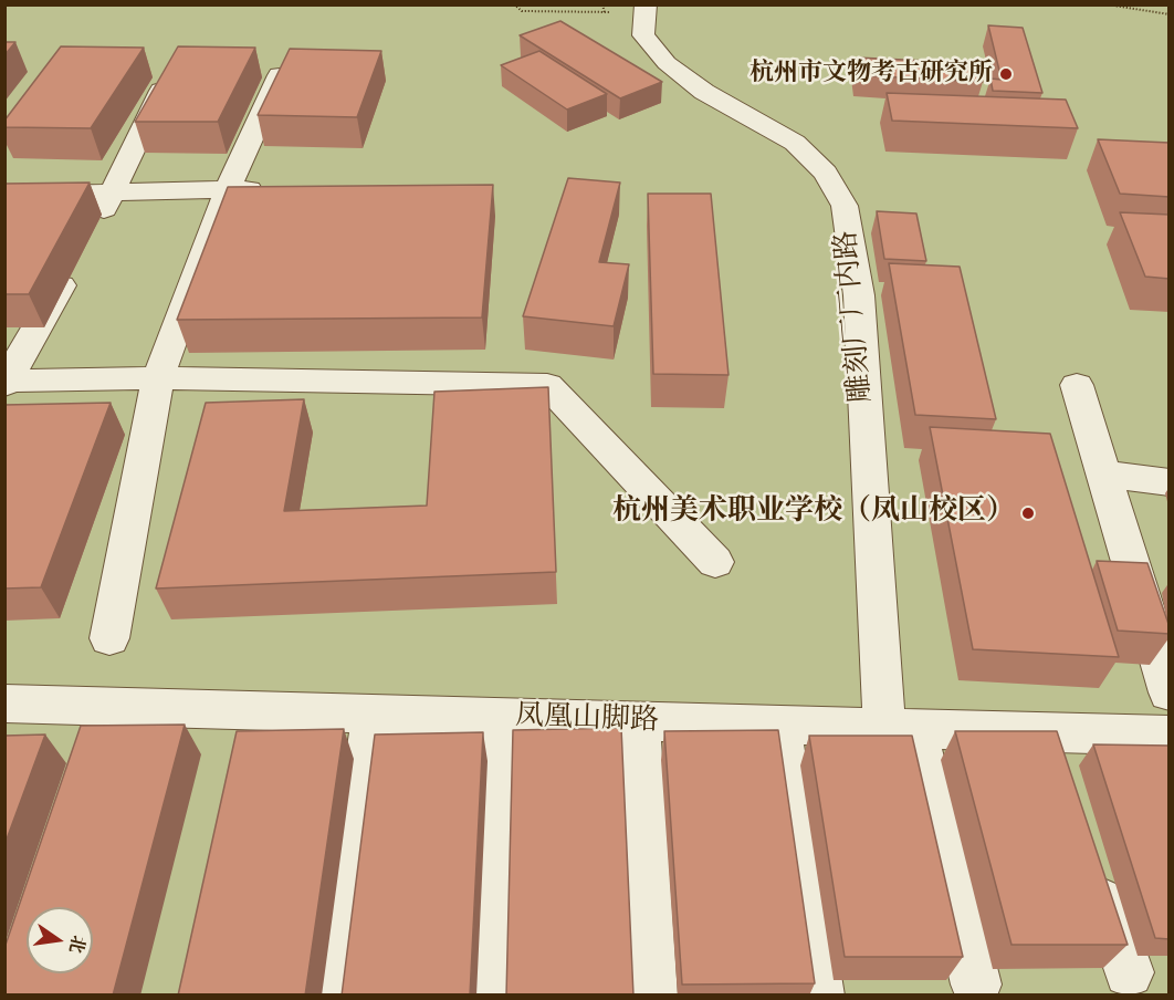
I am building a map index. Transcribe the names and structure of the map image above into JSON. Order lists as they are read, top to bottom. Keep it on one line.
{"streets":{"street":["雕刻厂厂内路","凤凰山脚路"]},"crossings":[["雕刻厂厂内路","凤凰山脚路"]],"places":["杭州市文物考古研究所","杭州美术职业学校（凤山校区）"],"north":"right"}
